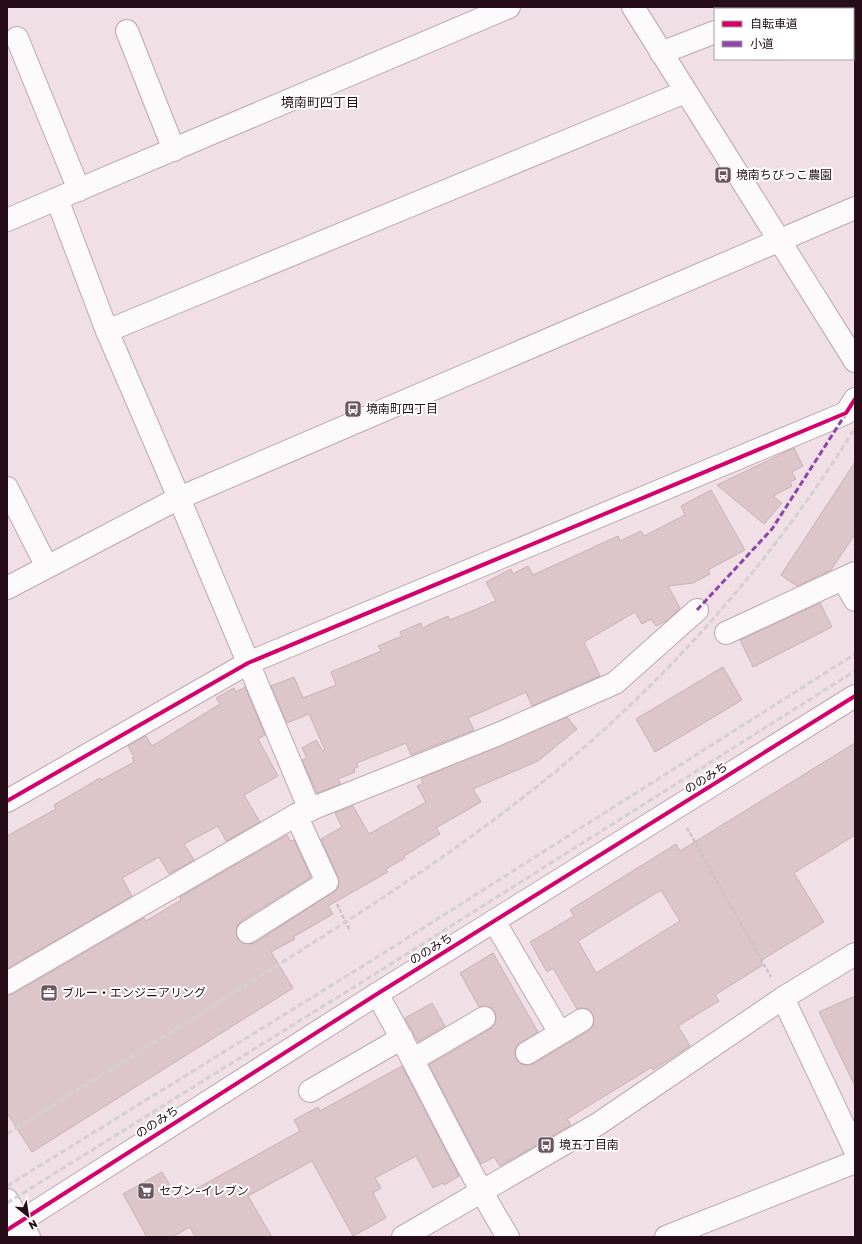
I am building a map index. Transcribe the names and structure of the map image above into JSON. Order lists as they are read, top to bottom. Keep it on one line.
{"streets":{"street":["ののみち"]},"districts":["境南町四丁目"],"places":{"bus stop":["境南ちびっこ農園","境南町四丁目","境五丁目南"],"office":["ブルー・エンジニアリング"],"supermarket":["セブン-イレブン"]},"legend":["自転車道","小道"],"north":"bottom right"}
